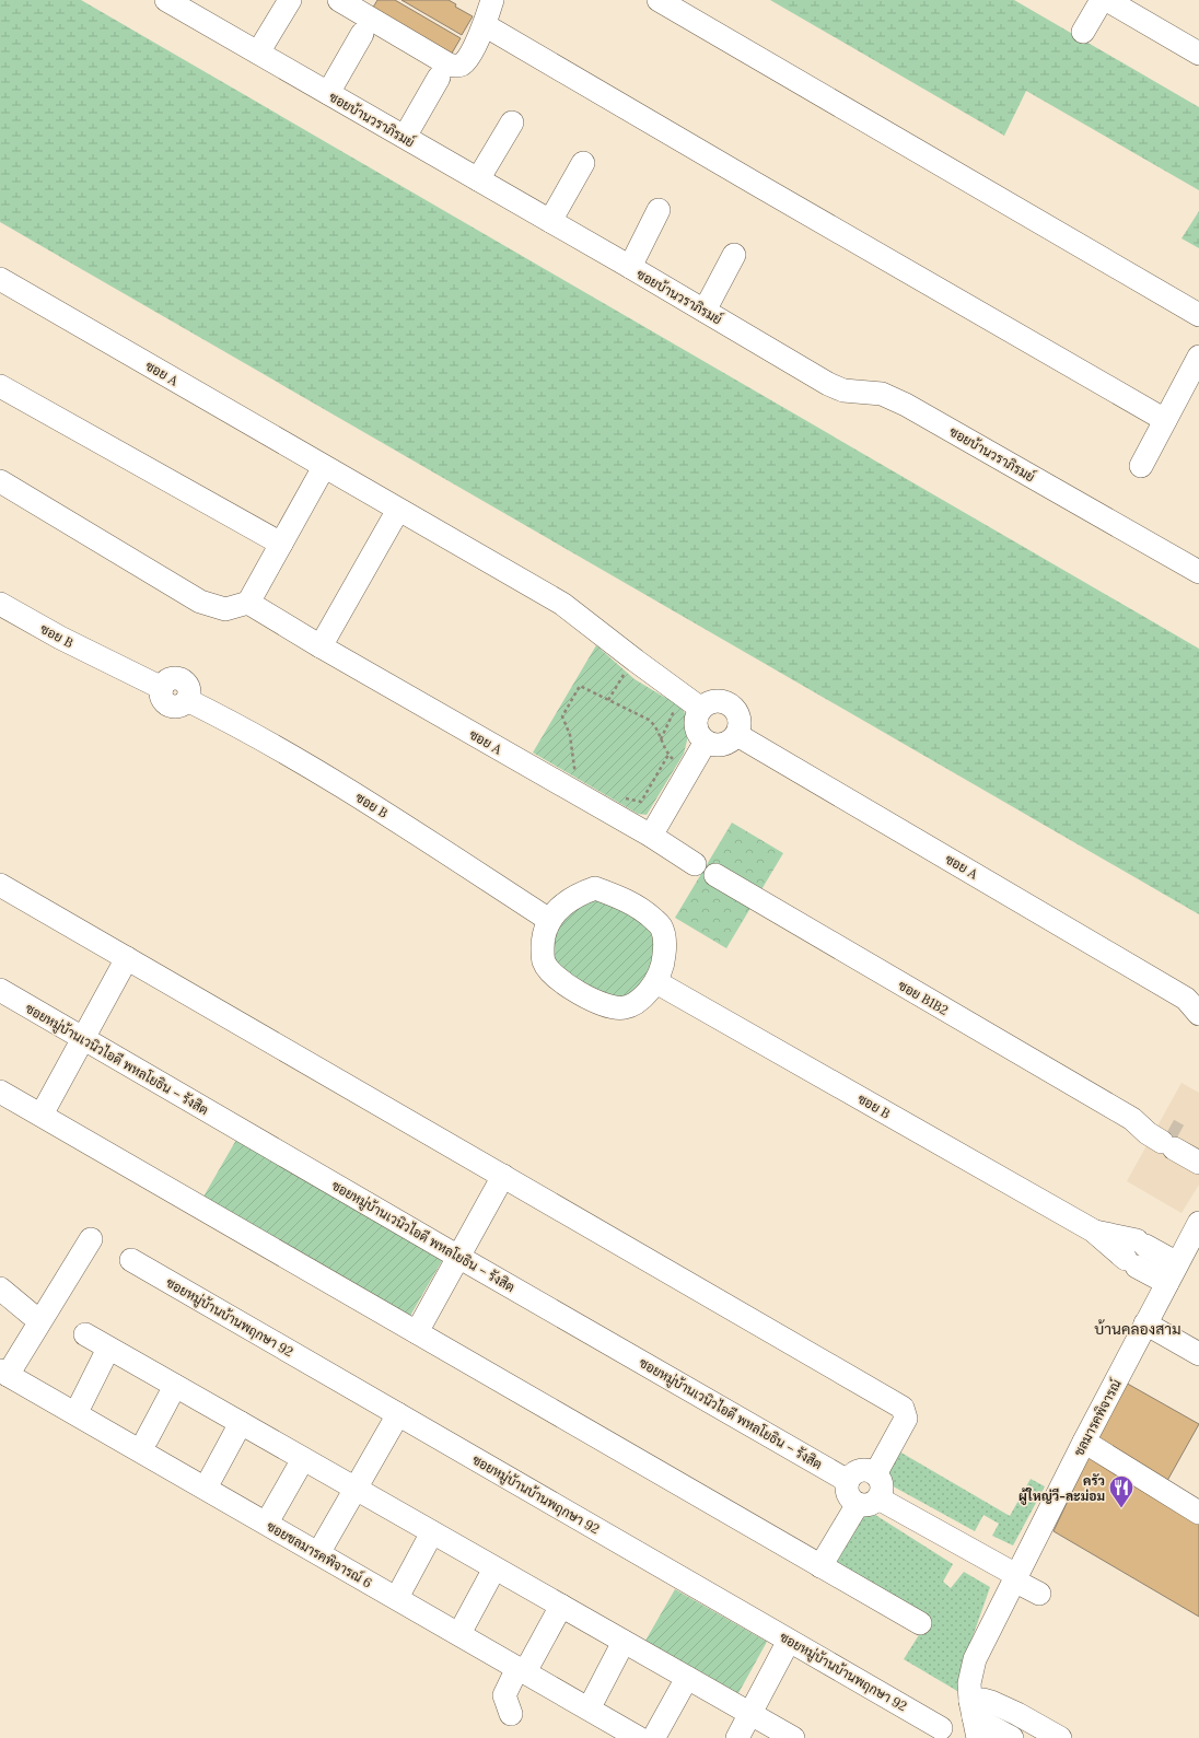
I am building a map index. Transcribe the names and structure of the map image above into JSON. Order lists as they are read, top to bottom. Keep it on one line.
{"streets":{"street":["ซอยบ้านวราภิรมย์","ซอย A","ซอย B","ซอย B1B2","ซอยหมู่บ้านเวนิวไอดี พหลโยธิน – รังสิต","ซอยหมู่บ้านบ้านพฤกษา 92","ชลมารคพิจารณ์","ซอยชลมารคพิจารณ์ 6"]},"crossings":[["ซอย B","ชลมารคพิจารณ์"]],"districts":["บ้านคลองสาม"],"places":{"restaurant":["ครัว ผู้ใหญ่วี-ละม่อม"]}}
